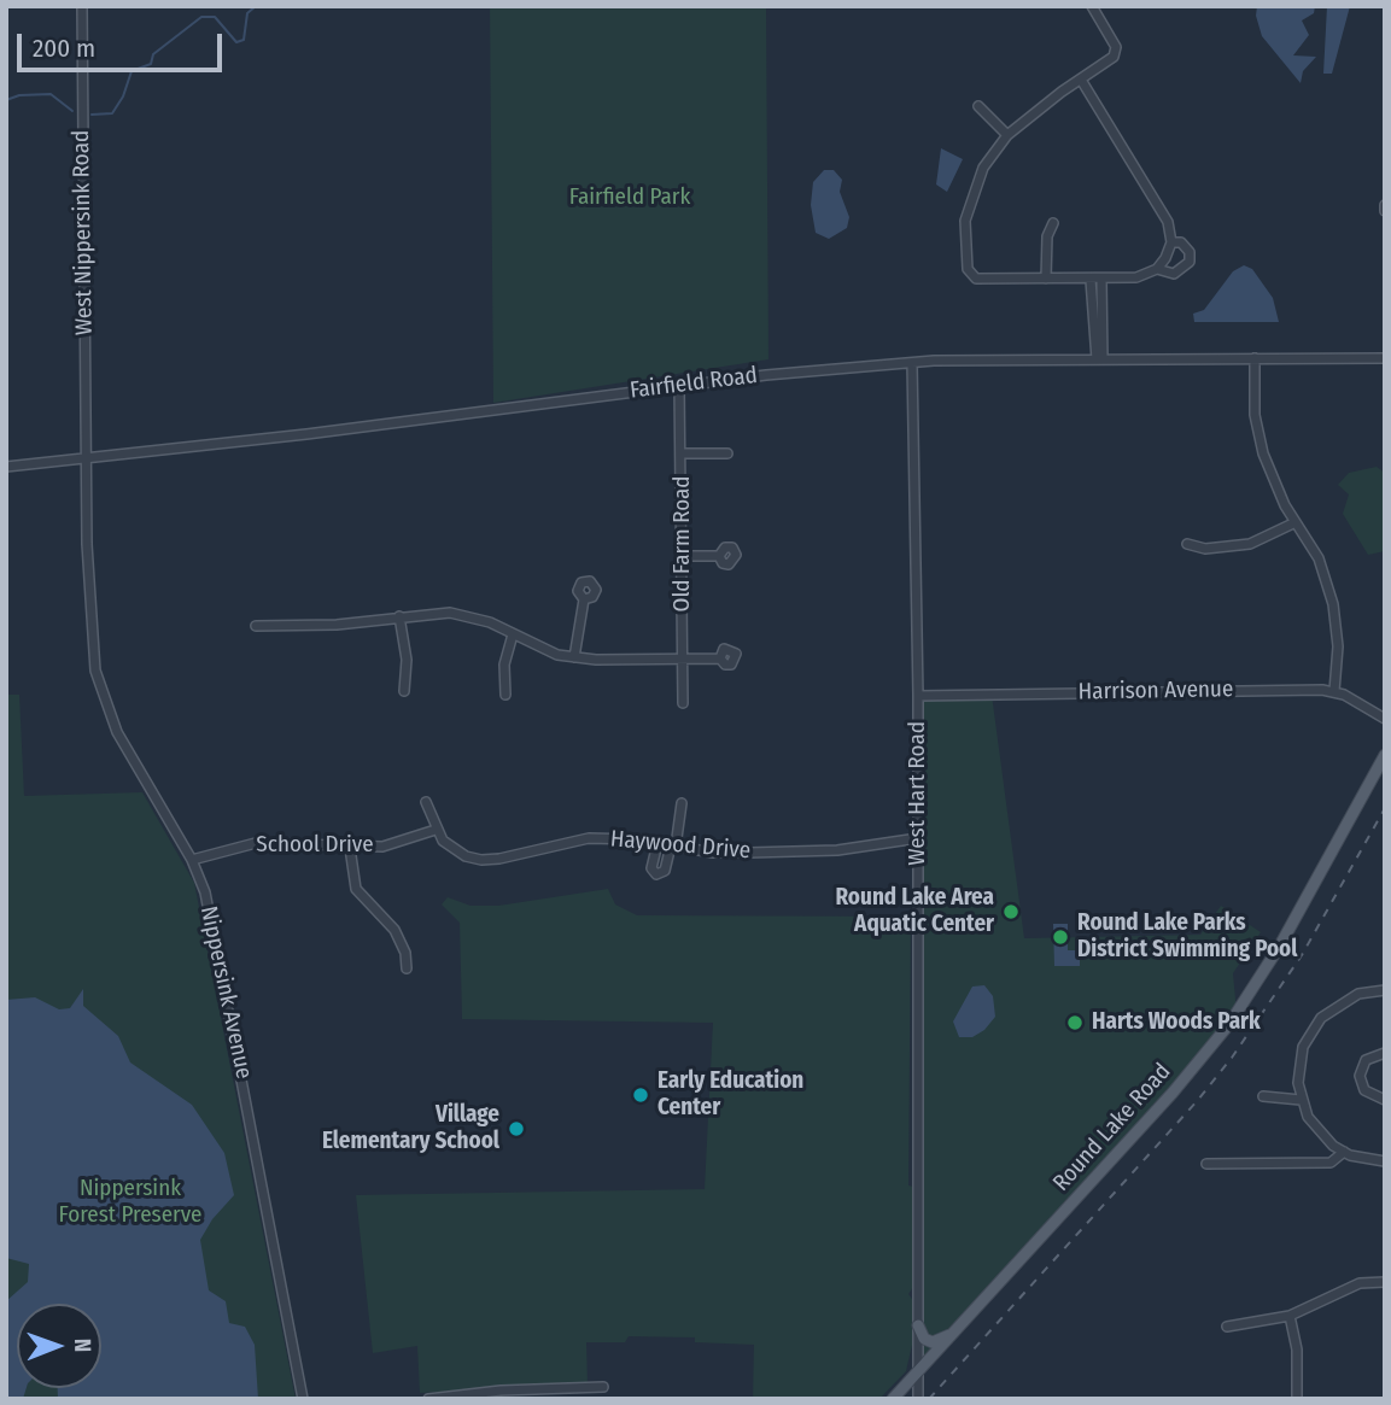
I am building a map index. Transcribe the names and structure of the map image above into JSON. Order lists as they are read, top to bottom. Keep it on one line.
{"streets":{"main road":["Round Lake Road"],"street":["West Nippersink Road","Fairfield Road","Old Farm Road","Harrison Avenue","West Hart Road","School Drive","Haywood Drive","Nippersink Avenue"]},"crossings":[["West Nippersink Road","Fairfield Road"],["West Nippersink Road","Nippersink Avenue"],["Fairfield Road","Old Farm Road"],["Fairfield Road","West Hart Road"],["Harrison Avenue","West Hart Road"],["West Hart Road","Haywood Drive"],["West Hart Road","Round Lake Road"],["School Drive","Haywood Drive"],["School Drive","Nippersink Avenue"]],"parks":["Fairfield Park","Nippersink Forest Preserve"],"places":["Round Lake Area Aquatic Center","Round Lake Parks District Swimming Pool","Harts Woods Park","Early Education Center","Village Elementary School"],"scale_bar":"200 m","north":"right"}
